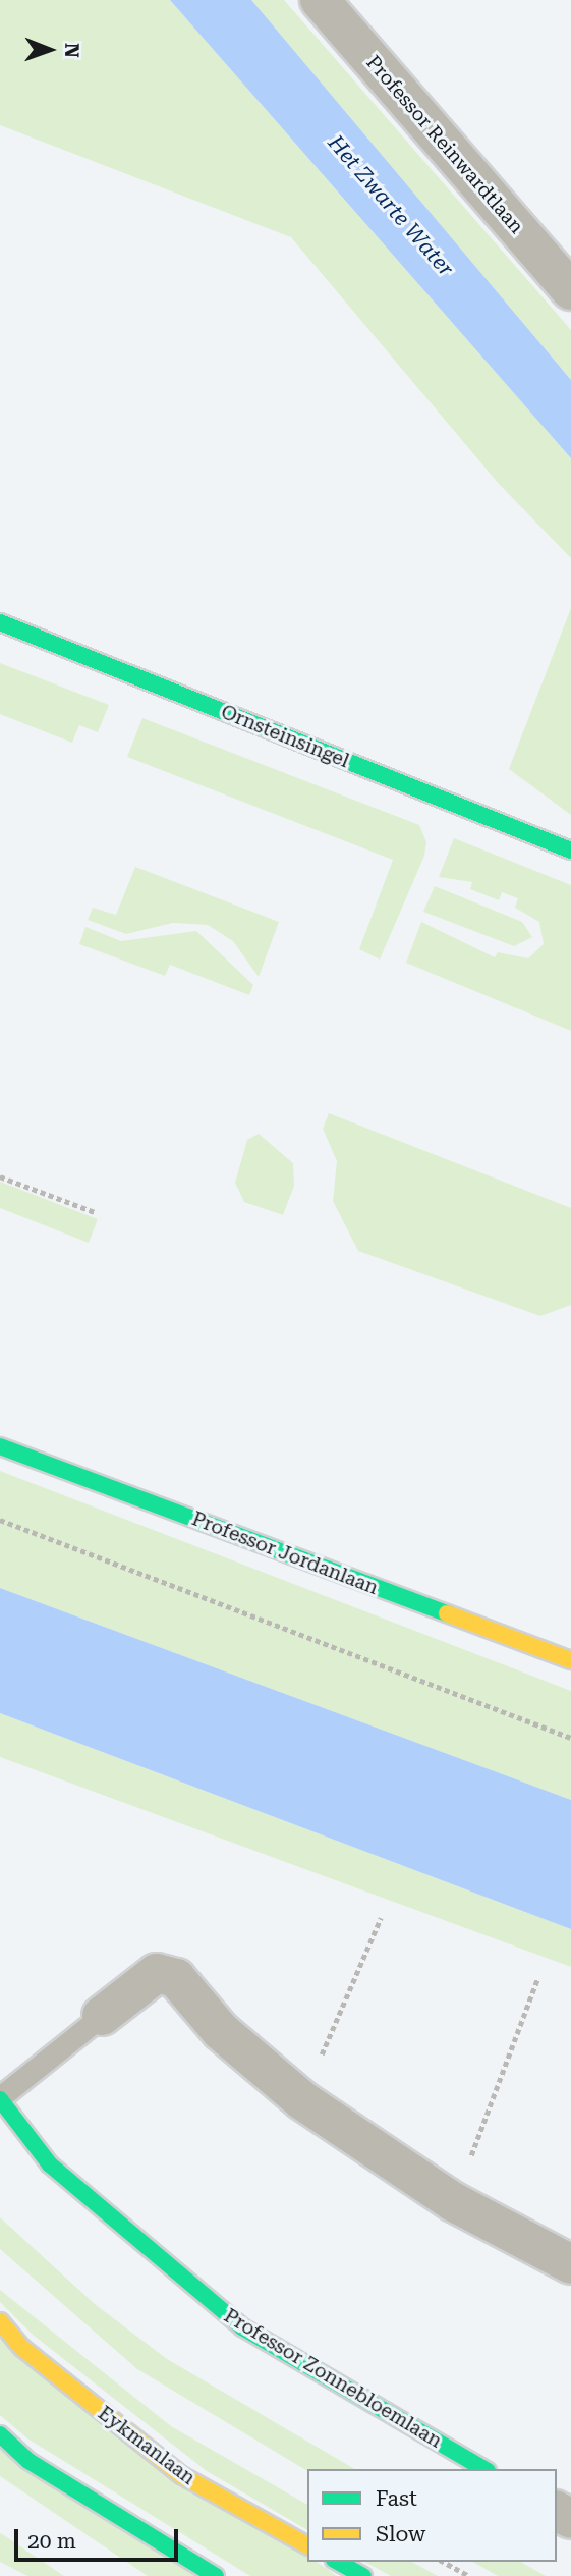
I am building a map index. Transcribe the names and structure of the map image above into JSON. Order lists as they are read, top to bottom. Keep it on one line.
{"streets":{"street":["Professor Reinwardtlaan","Ornsteinsingel","Professor Jordanlaan","Professor Zonnebloemlaan","Eykmanlaan"]},"water":["Het Zwarte Water"],"legend":["Fast","Slow"],"scale_bar":"20 m","north":"right"}
